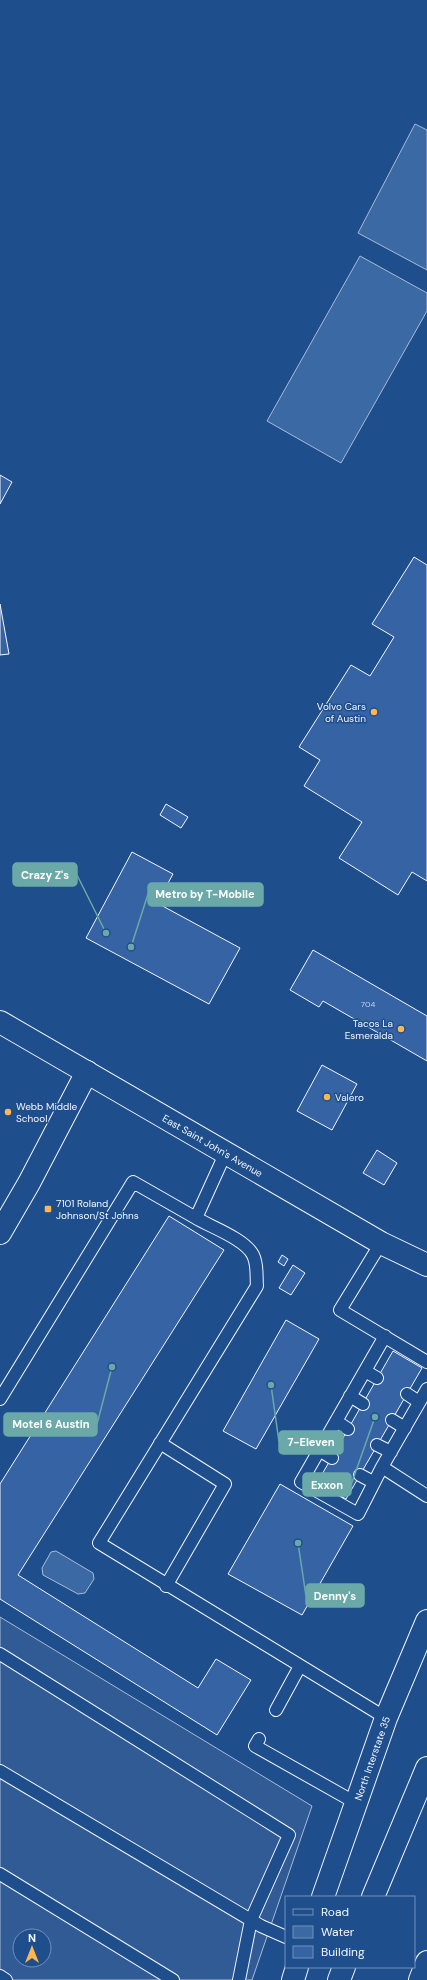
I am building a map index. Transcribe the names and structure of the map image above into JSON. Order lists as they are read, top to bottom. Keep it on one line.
{"streets":{"main road":["East Saint John's Avenue","North Interstate 35"]},"places":{"other":["Volvo Cars of Austin","Crazy Z's","Metro by T-Mobile","Tacos La Esmeralda","Valero","Webb Middle School","Motel 6 Austin","7-Eleven","Exxon","Denny's"],"transit":["7101 Roland Johnson/St Johns"]},"house_numbers":["704"],"legend":["Road","Water","Building"],"north":"top"}
